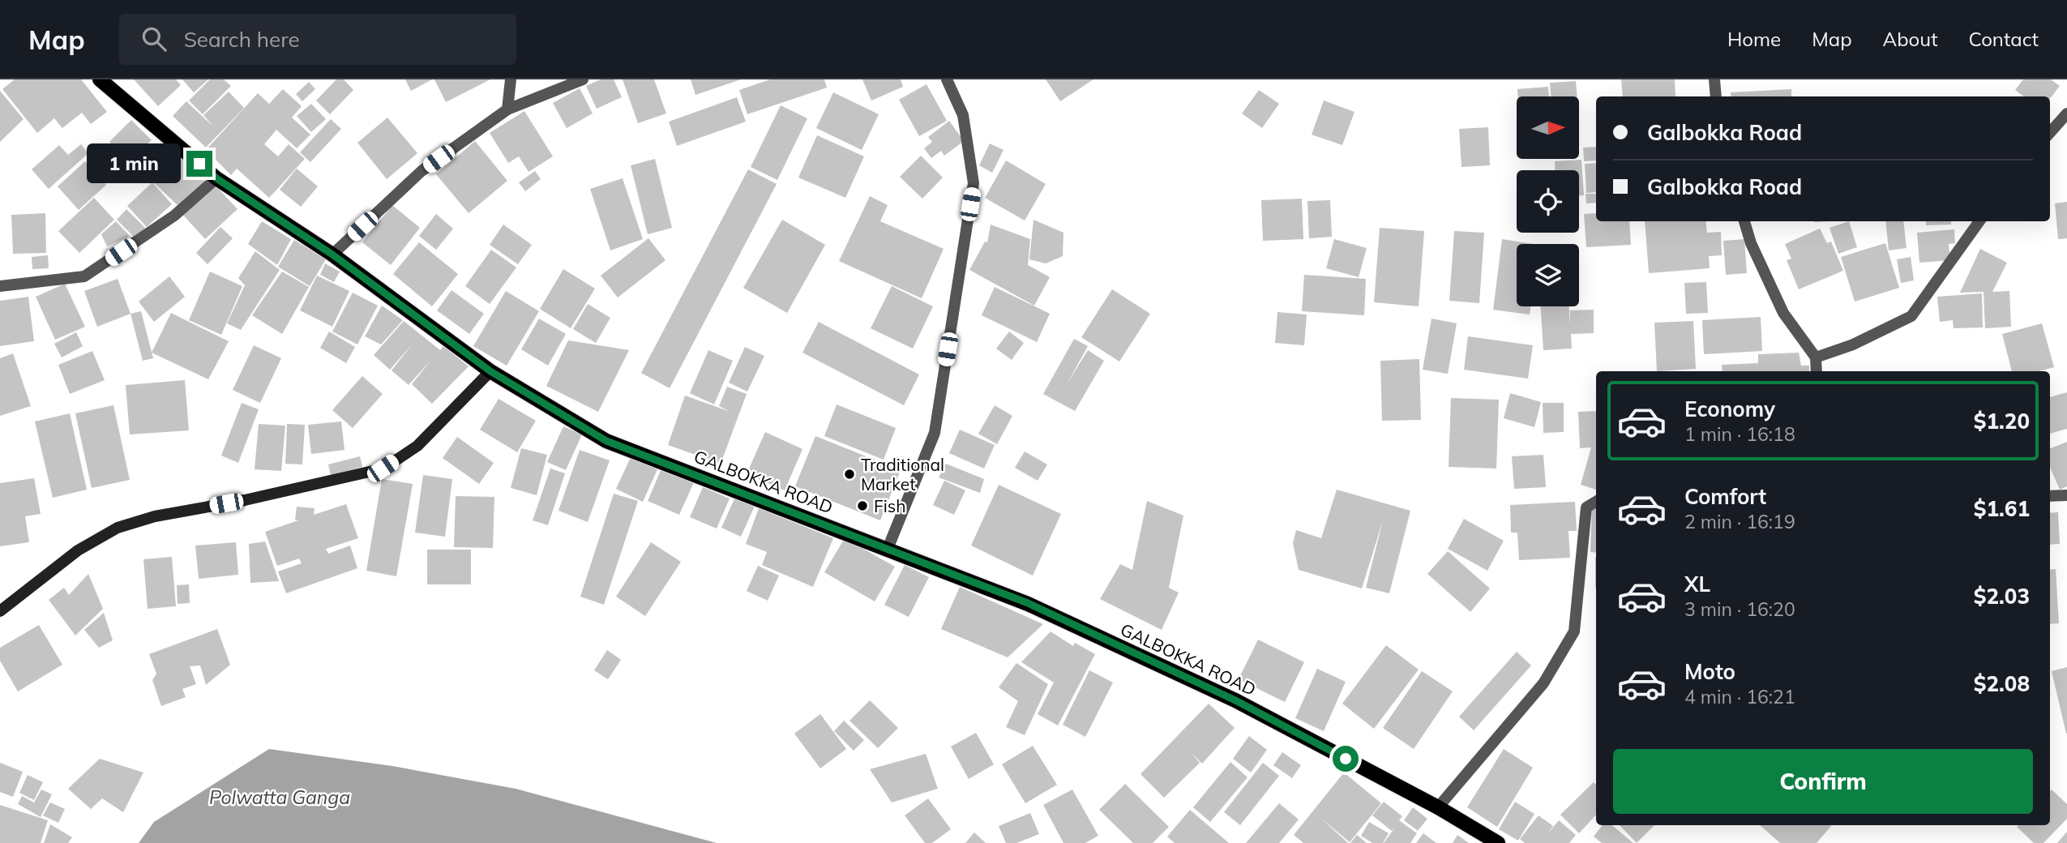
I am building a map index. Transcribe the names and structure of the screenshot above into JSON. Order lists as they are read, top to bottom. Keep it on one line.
{"streets":{"main road":["GALBOKKA ROAD"]},"water":["Polwatta Ganga"],"places":["Traditional Market","Fish"],"north":"right","page":{"header":"Map","search":"Search here","nav":["Home","Map","About","Contact"],"banner":["Galbokka Road","Galbokka Road"],"bubble":"1 min","list":[{"name":"Economy","note":"1 min · 16:18","value":"$1.20"},{"name":"Comfort","note":"2 min · 16:19","value":"$1.61"},{"name":"XL","note":"3 min · 16:20","value":"$2.03"},{"name":"Moto","note":"4 min · 16:21","value":"$2.08"}],"buttons":"Confirm"}}
